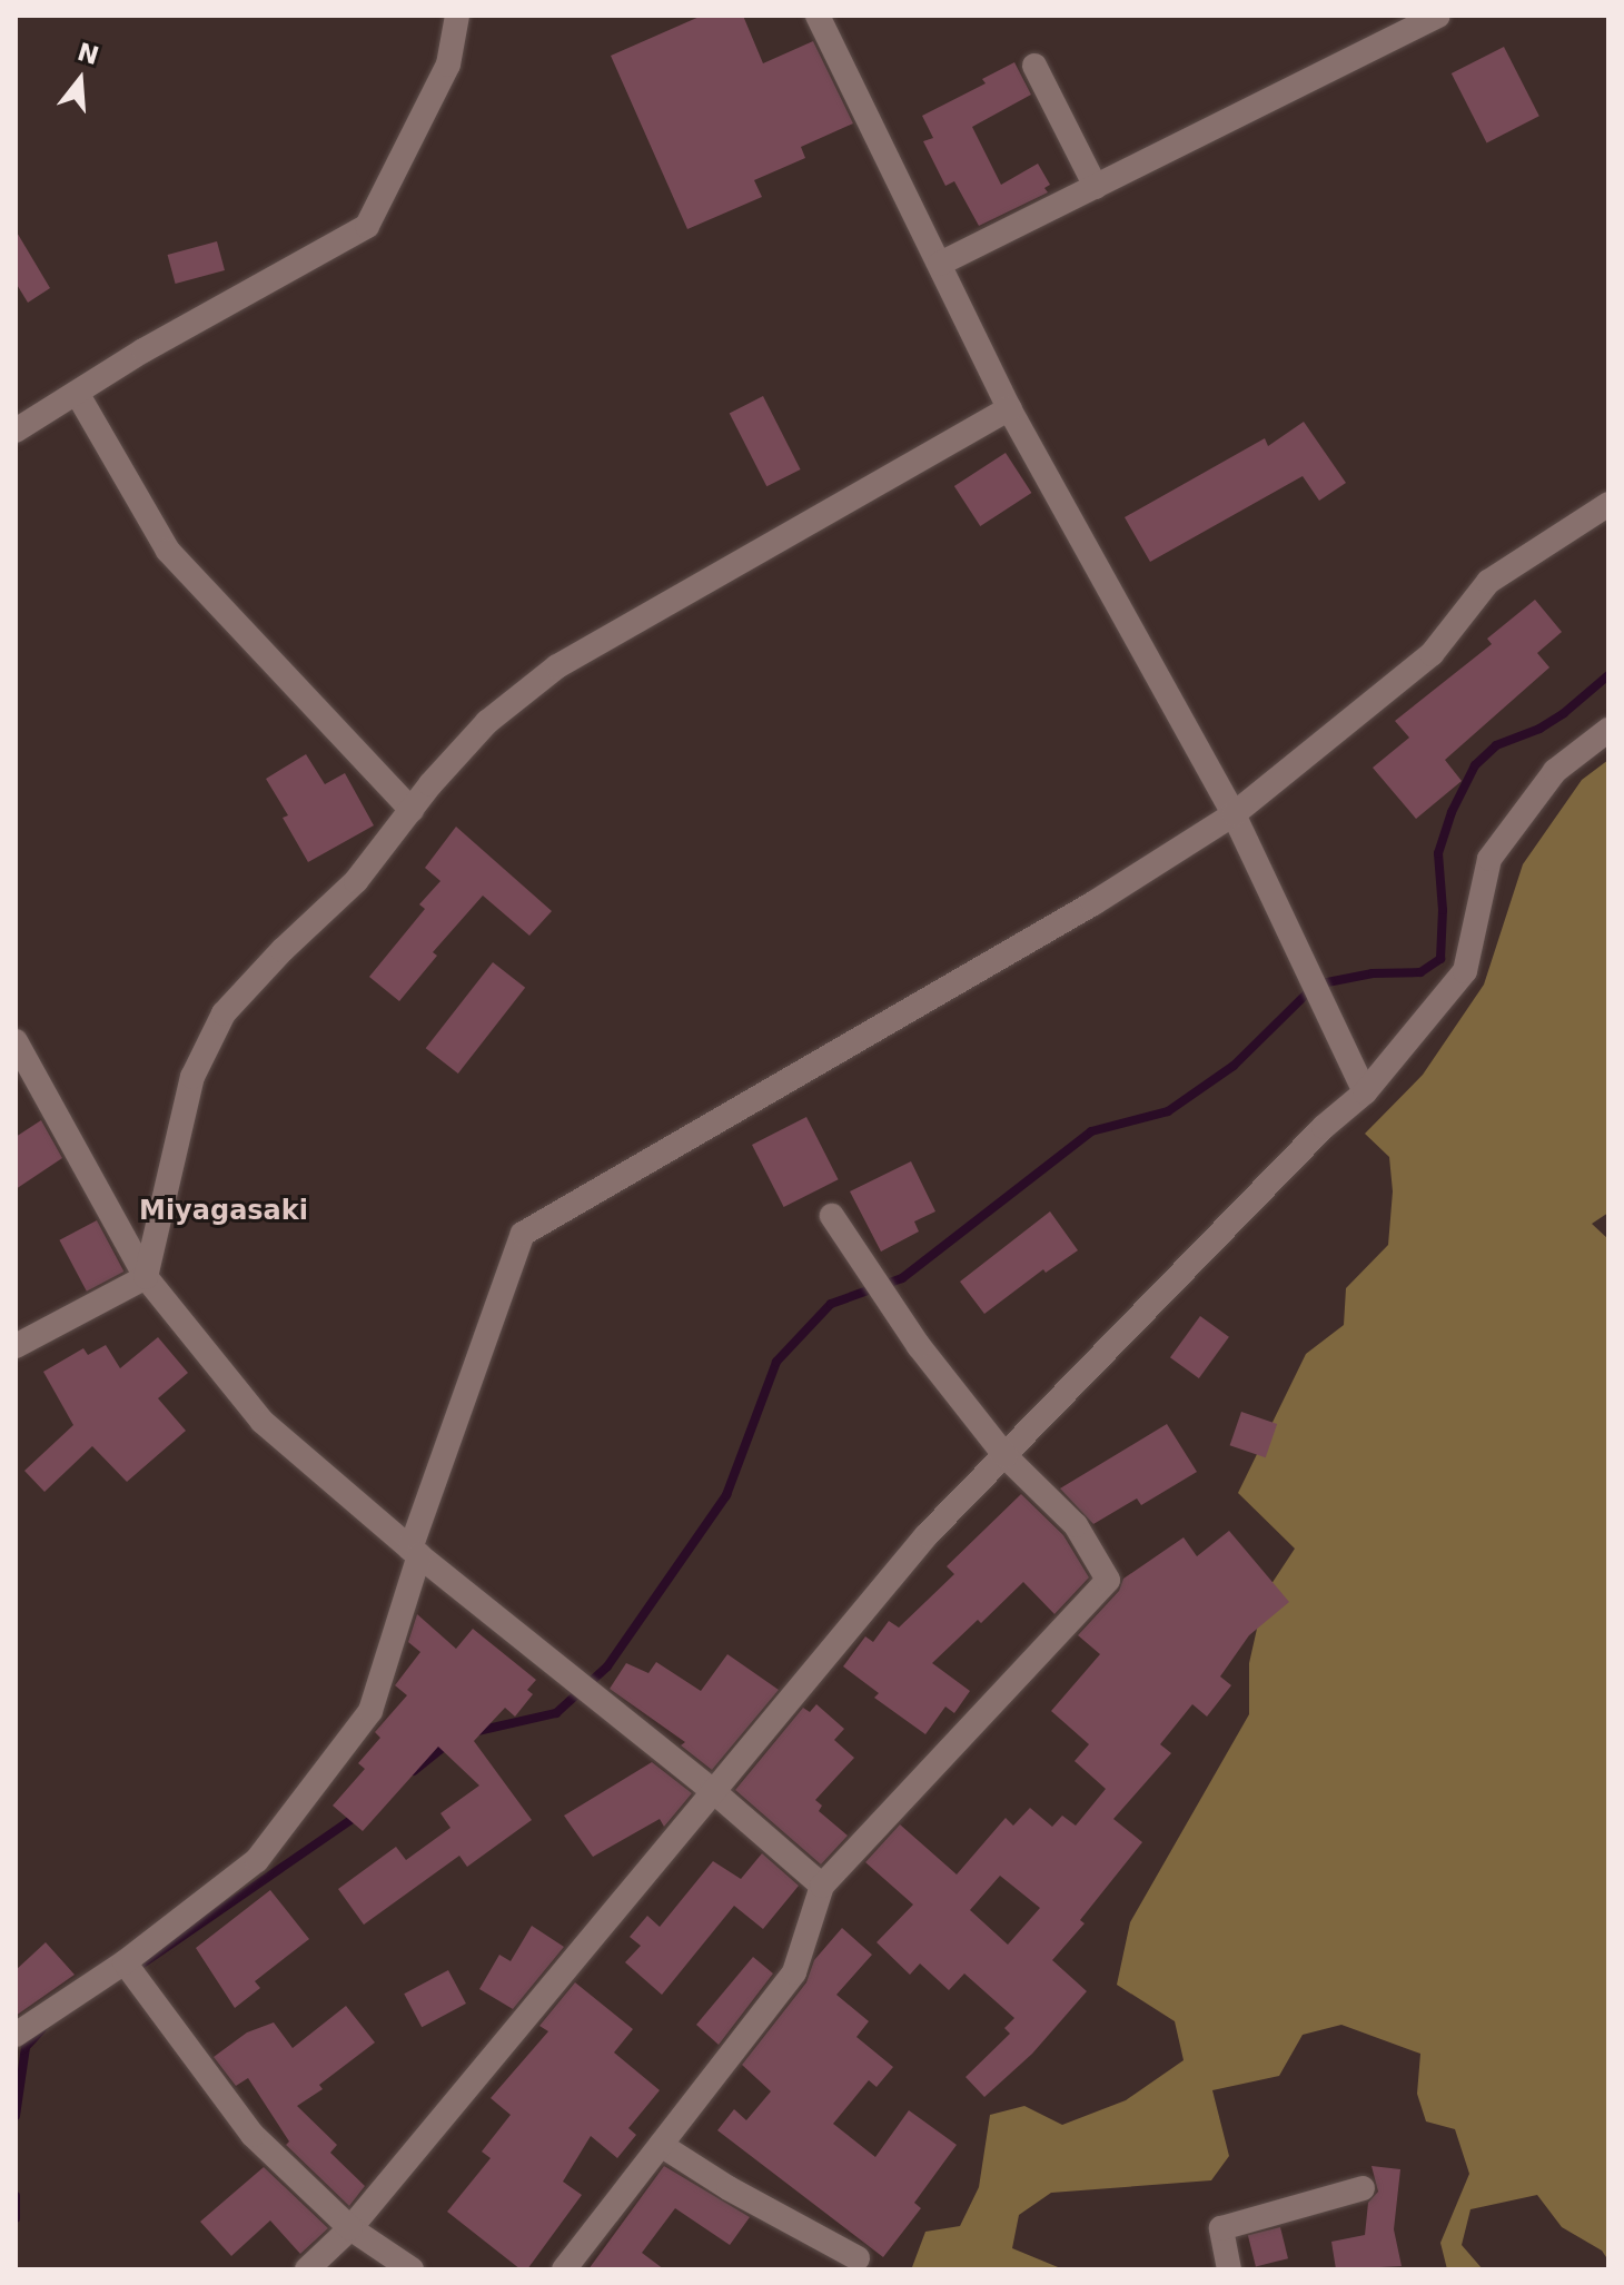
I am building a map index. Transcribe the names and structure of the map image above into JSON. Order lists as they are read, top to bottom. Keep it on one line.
{"districts":["Miyagasaki"],"north":"top"}
